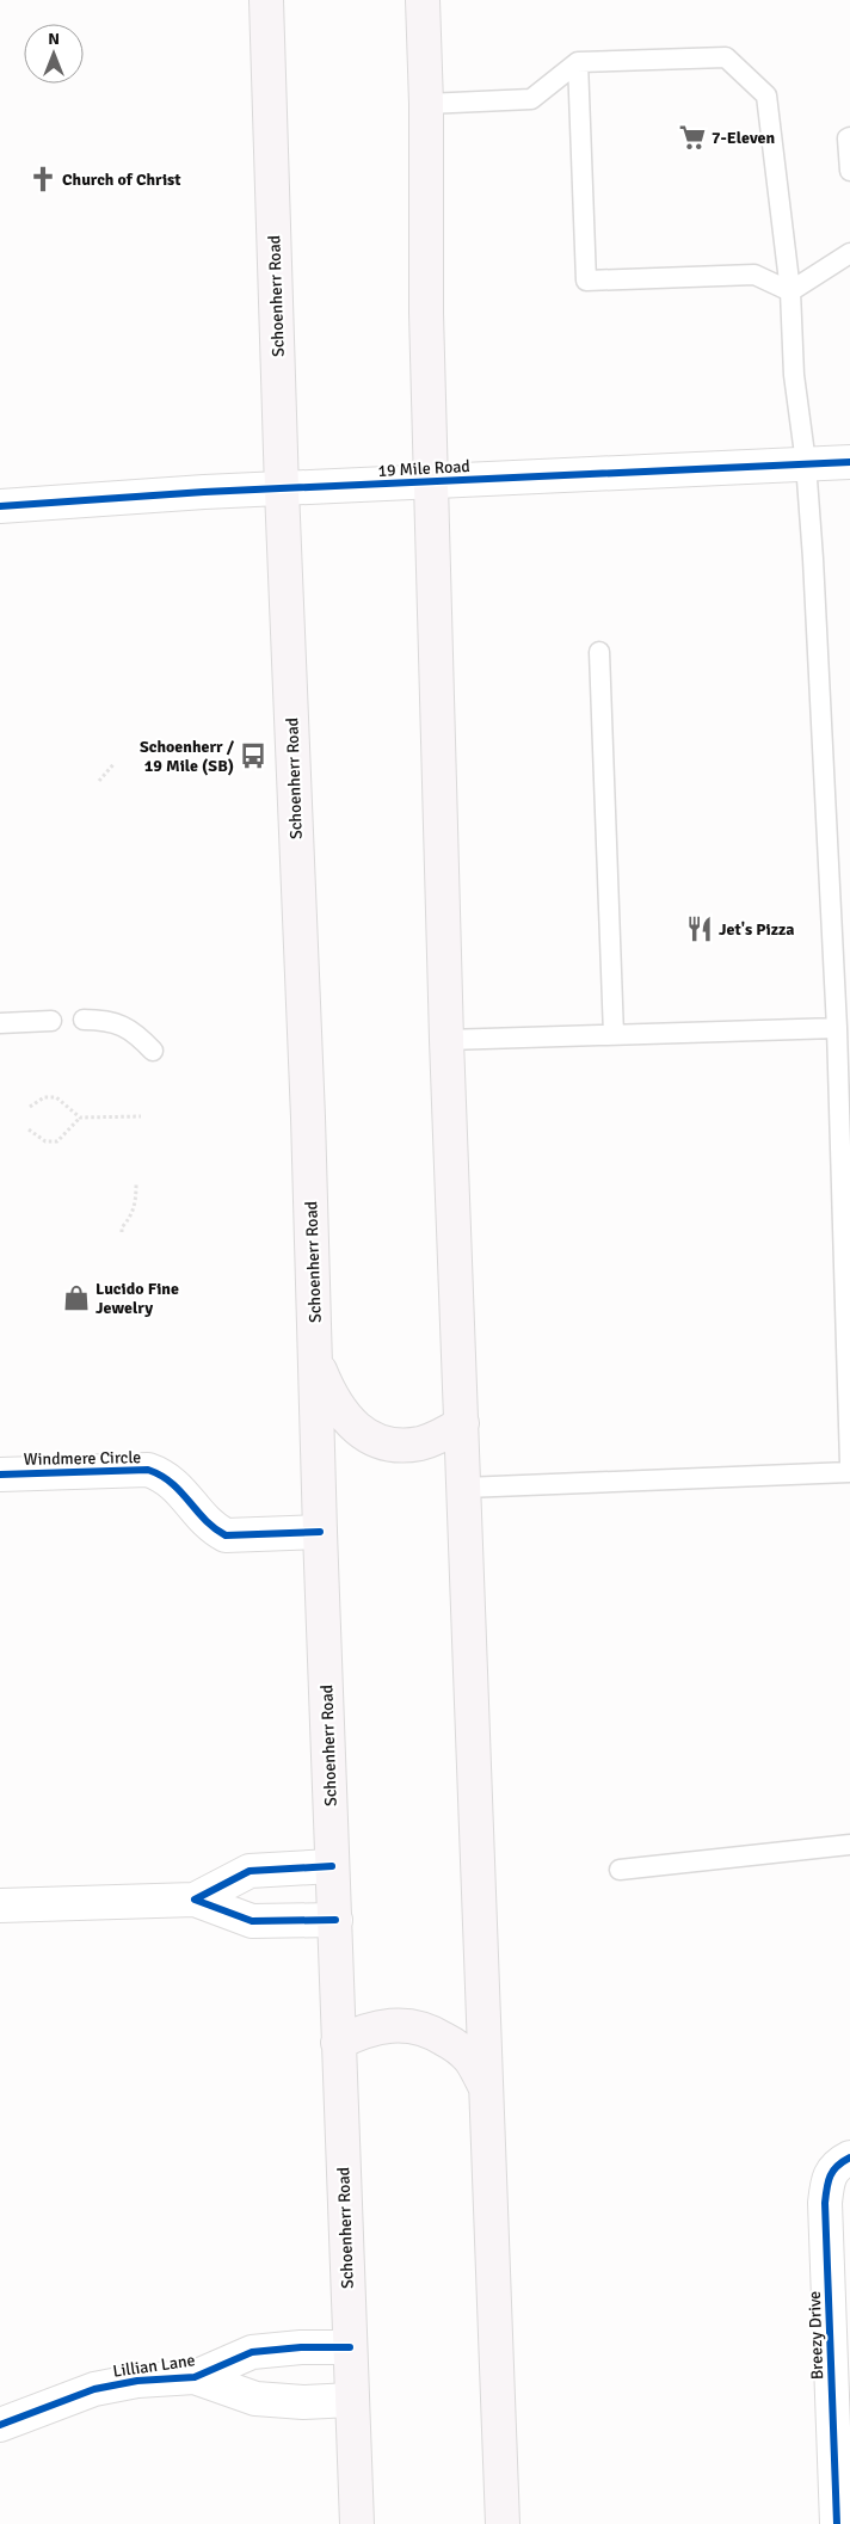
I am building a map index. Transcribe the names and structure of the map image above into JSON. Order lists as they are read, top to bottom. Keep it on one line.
{"streets":{"main road":["Schoenherr Road"],"street":["19 Mile Road","Windmere Circle","Breezy Drive","Lillian Lane"]},"crossings":[["Schoenherr Road","19 Mile Road"],["Schoenherr Road","Windmere Circle"],["Schoenherr Road","Lillian Lane"]],"places":{"supermarket":["7-Eleven"],"church":["Church of Christ"],"bus stop":["Schoenherr / 19 Mile (SB)"],"restaurant":["Jet's Pizza"],"shop":["Lucido Fine Jewelry"]},"north":"top"}
